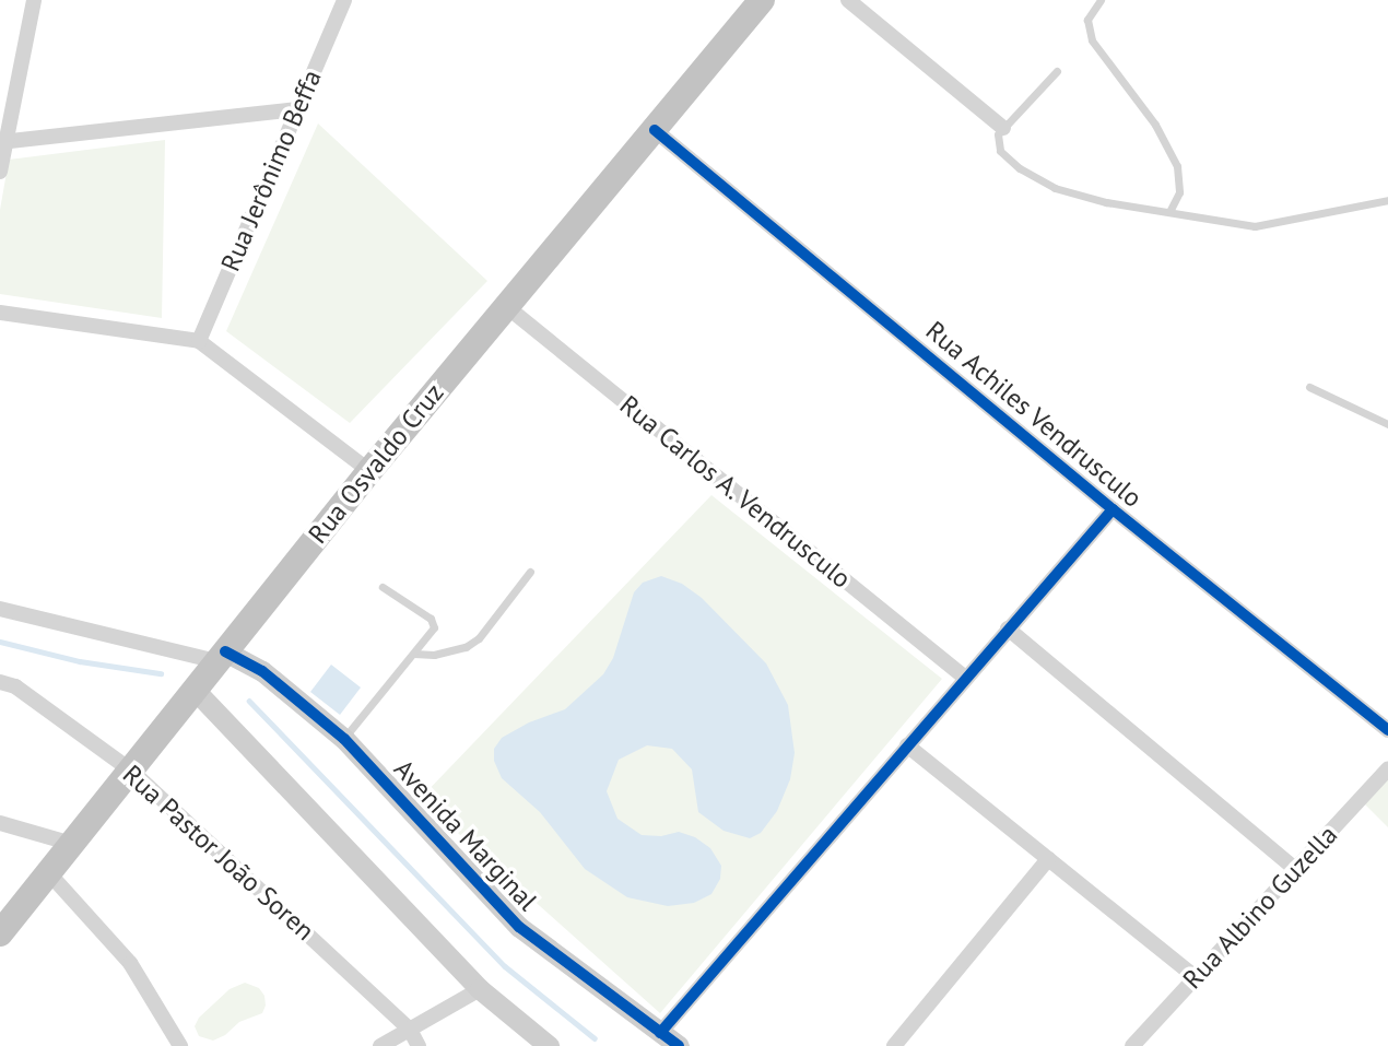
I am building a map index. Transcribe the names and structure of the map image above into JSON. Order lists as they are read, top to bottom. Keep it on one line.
{"streets":{"highway":["Rua Osvaldo Cruz"],"street":["Rua Jerônimo Beffa","Rua Achiles Vendrusculo","Rua Carlos A. Vendrusculo","Avenida Marginal","Rua Pastor João Soren","Rua Albino Guzella"]},"crossings":[["Rua Achiles Vendrusculo","Rua Osvaldo Cruz"],["Rua Osvaldo Cruz","Rua Carlos A. Vendrusculo"],["Rua Osvaldo Cruz","Avenida Marginal"],["Rua Osvaldo Cruz","Rua Pastor João Soren"]]}
